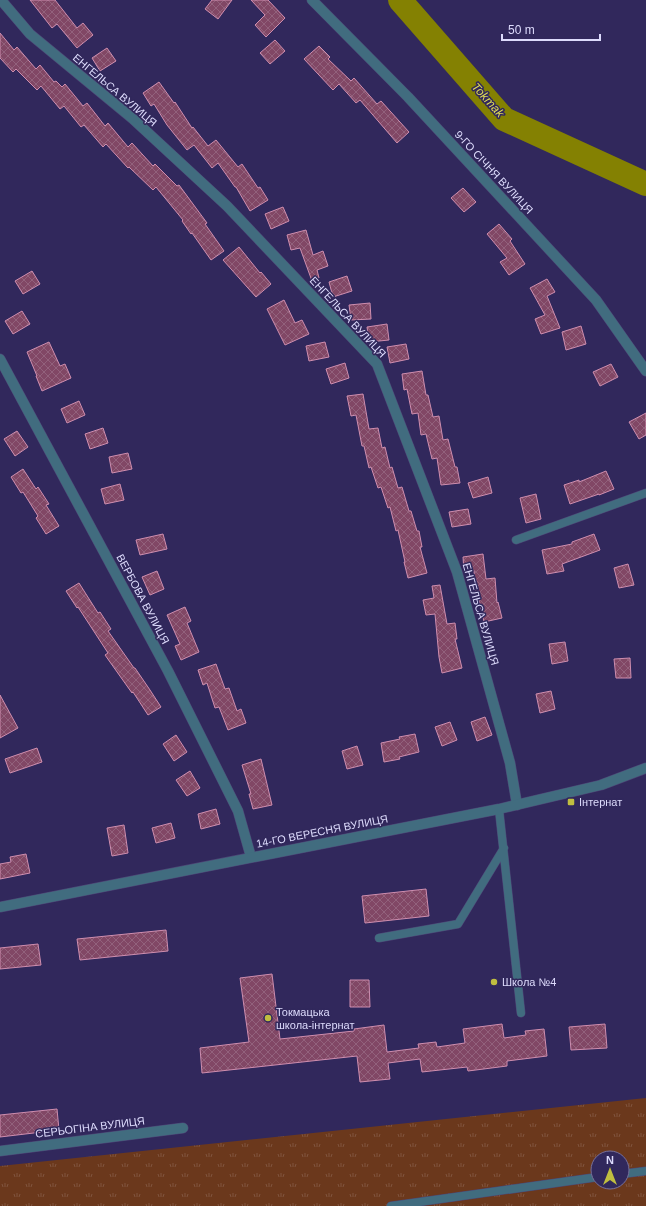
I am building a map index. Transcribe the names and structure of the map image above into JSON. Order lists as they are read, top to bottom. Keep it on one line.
{"streets":{"street":["ЕНГЕЛЬСА ВУЛИЦЯ","9-ГО СІЧНЯ ВУЛИЦЯ","ВЕРБОВА ВУЛИЦЯ","14-ГО ВЕРЕСНЯ ВУЛИЦЯ","СЕРЬОГІНА ВУЛИЦЯ"]},"crossings":[["ЕНГЕЛЬСА ВУЛИЦЯ","14-ГО ВЕРЕСНЯ ВУЛИЦЯ"],["ВЕРБОВА ВУЛИЦЯ","14-ГО ВЕРЕСНЯ ВУЛИЦЯ"]],"water":["Tokmak"],"places":{"transit":["Інтернат"],"other":["Школа №4","Токмацька школа-інтернат"]},"scale_bar":"50 m","north":"top"}
